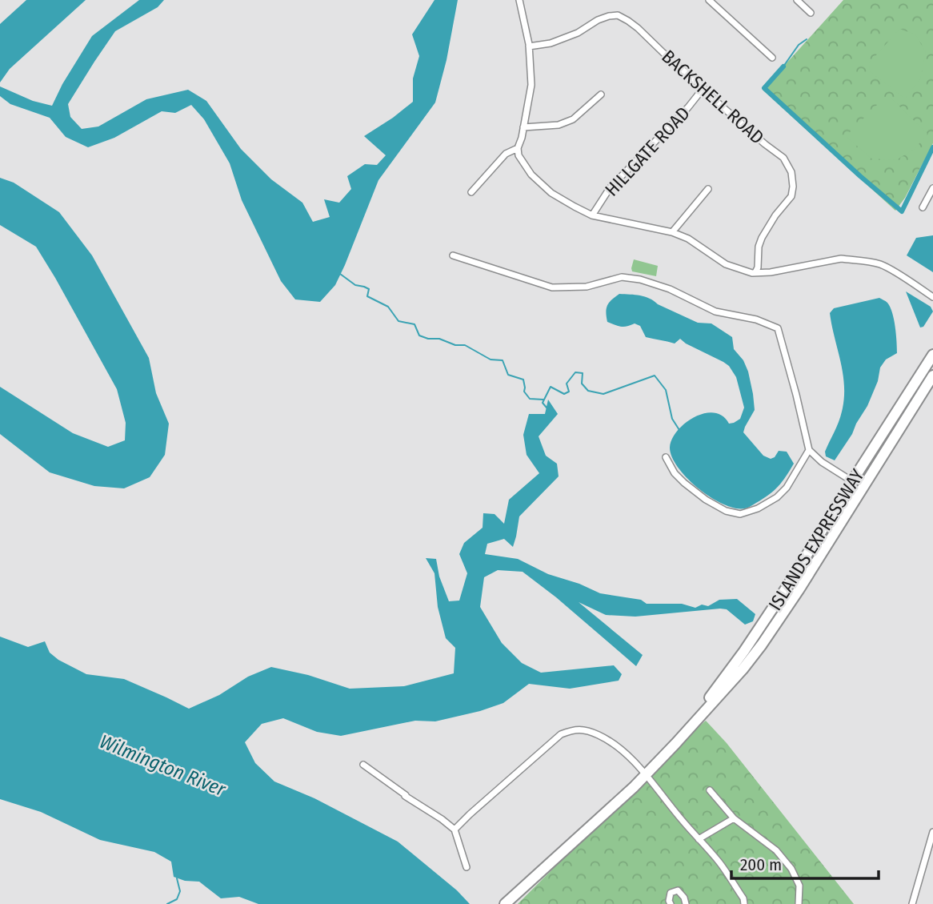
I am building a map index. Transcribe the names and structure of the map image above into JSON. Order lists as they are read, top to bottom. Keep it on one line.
{"streets":{"main road":["ISLANDS EXPRESSWAY"],"street":["BACKSHELL ROAD","HILLGATE ROAD"]},"crossings":[["BACKSHELL ROAD","HILLGATE ROAD"]],"water":["Wilmington River"],"scale_bar":"200 m"}
